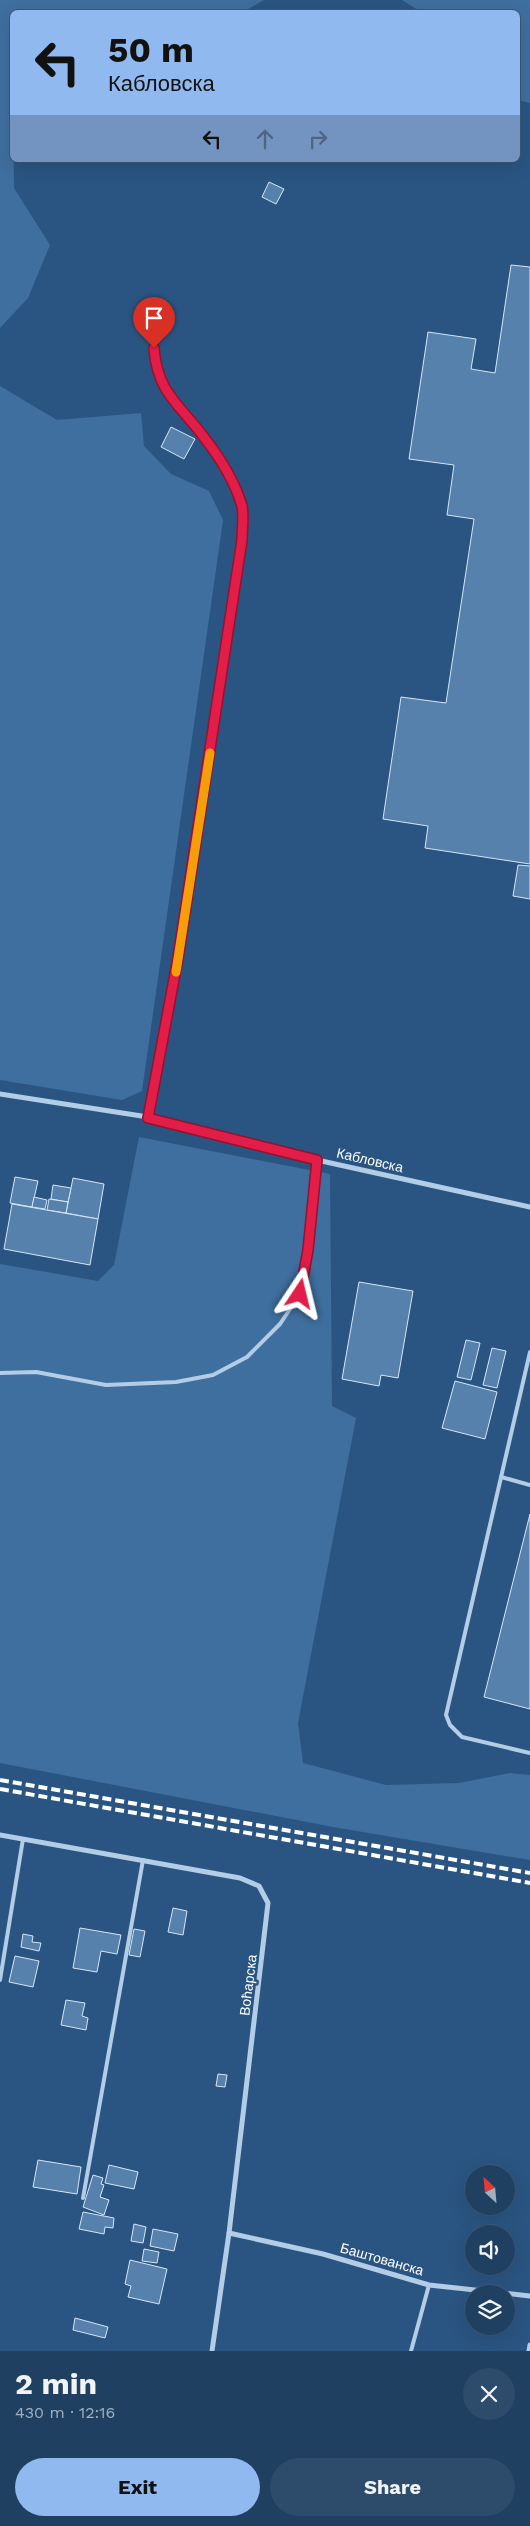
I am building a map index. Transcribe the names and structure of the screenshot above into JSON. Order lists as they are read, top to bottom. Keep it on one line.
{"streets":{"street":["Кабловска","Воћарска","Баштованска"]},"crossings":[["Воћарска","Баштованска"]],"north":"top left","page":{"turn":["50 m","Кабловска"],"heading":["2 min","430 m · 12:16"],"buttons":["Exit","Share"]}}
